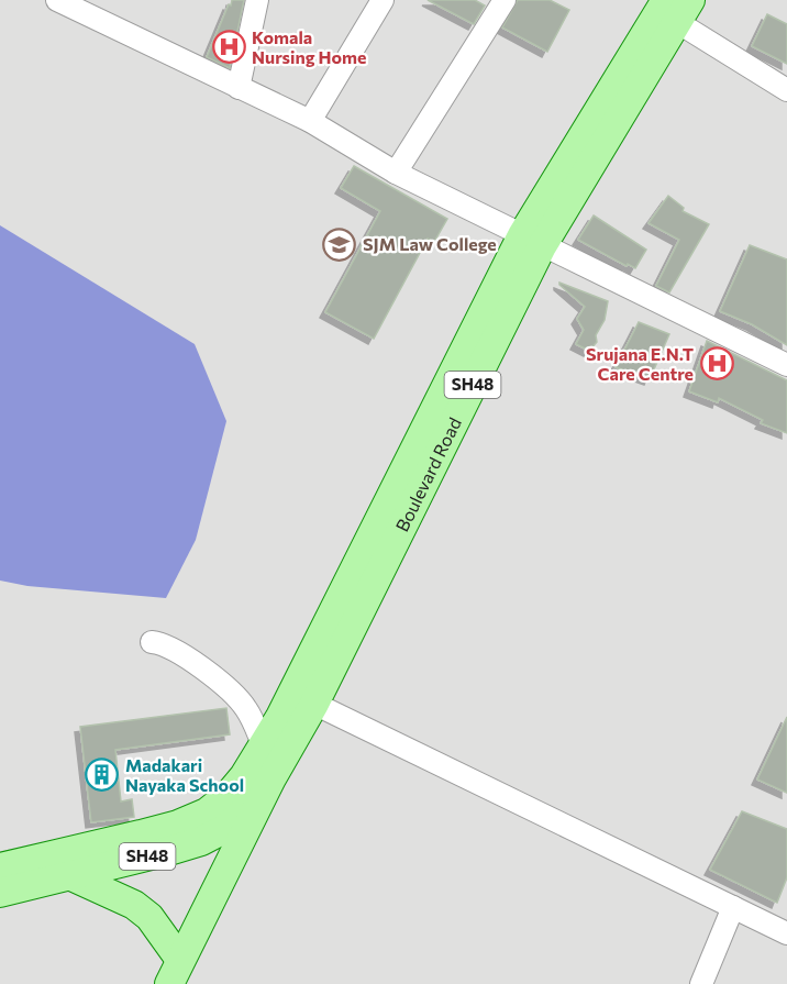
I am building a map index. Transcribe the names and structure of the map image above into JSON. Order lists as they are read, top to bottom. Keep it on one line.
{"streets":{"main road":["SH48","Boulevard Road"]},"crossings":[["SH48","Boulevard Road"]],"places":{"hospital":["Komala Nursing Home","Srujana E.N.T Care Centre"],"school or university":["SJM Law College"],"building":["Madakari Nayaka School"]}}
